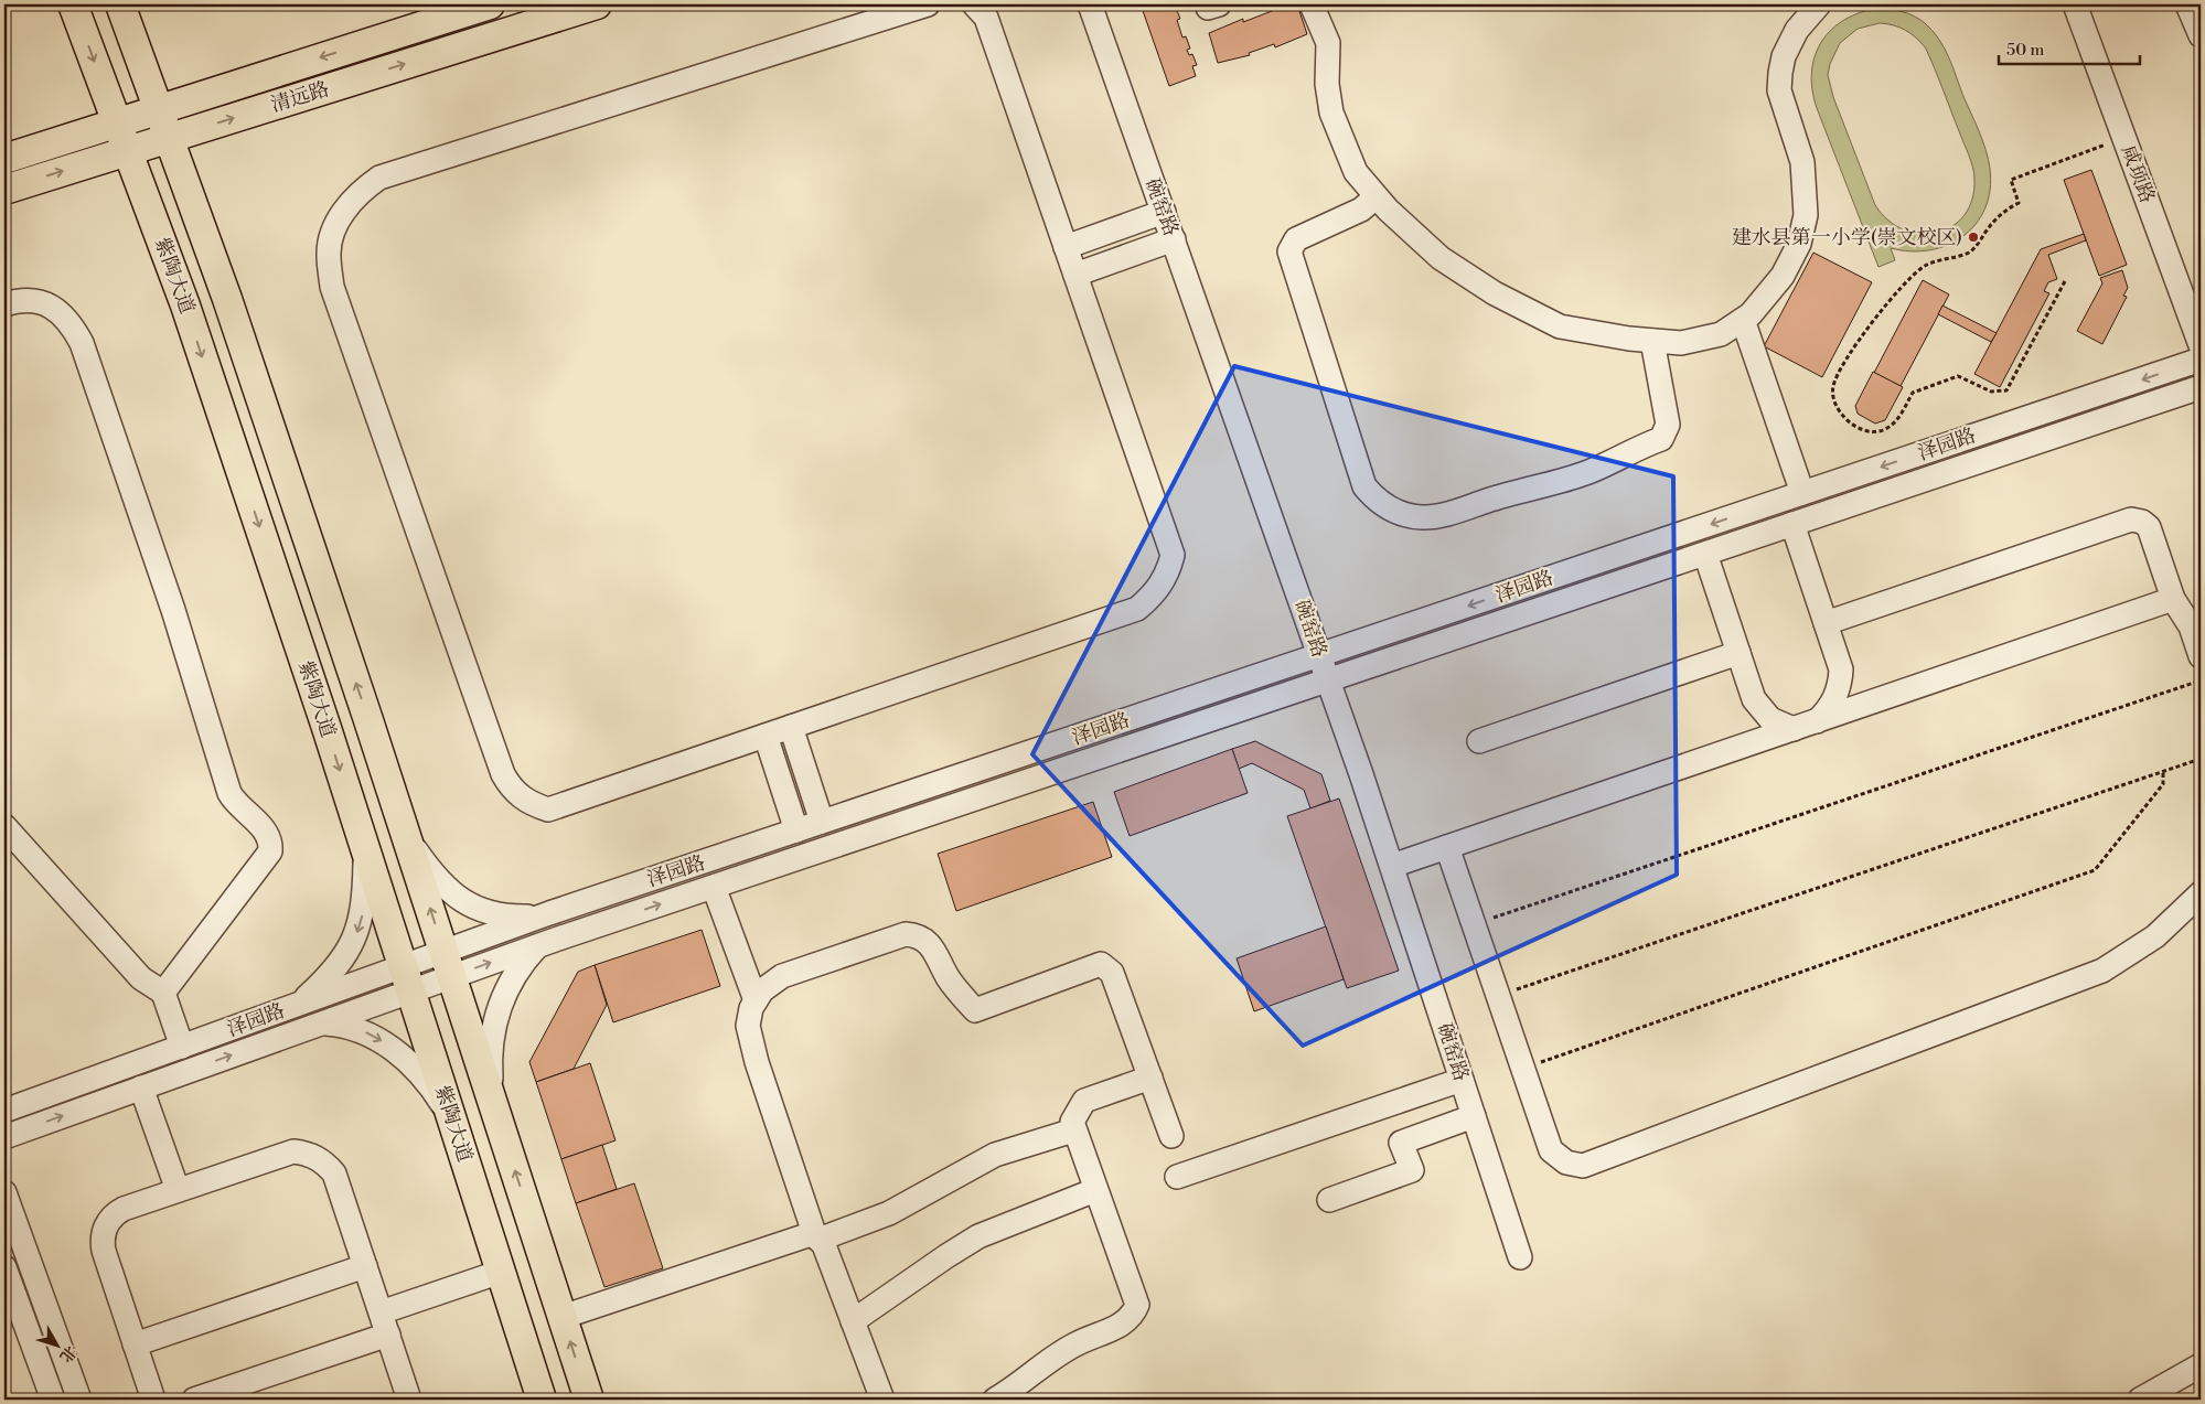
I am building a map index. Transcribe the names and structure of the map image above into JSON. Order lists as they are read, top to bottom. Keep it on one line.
{"streets":{"main road":["清远路","紫陶大道"],"street":["咸顼路","碗窑路","泽园路"]},"crossings":[["清远路","紫陶大道"],["碗窑路","泽园路"],["紫陶大道","泽园路"]],"places":["建水县第一小学(崇文校区)"],"scale_bar":"50 m","north":"bottom right"}
